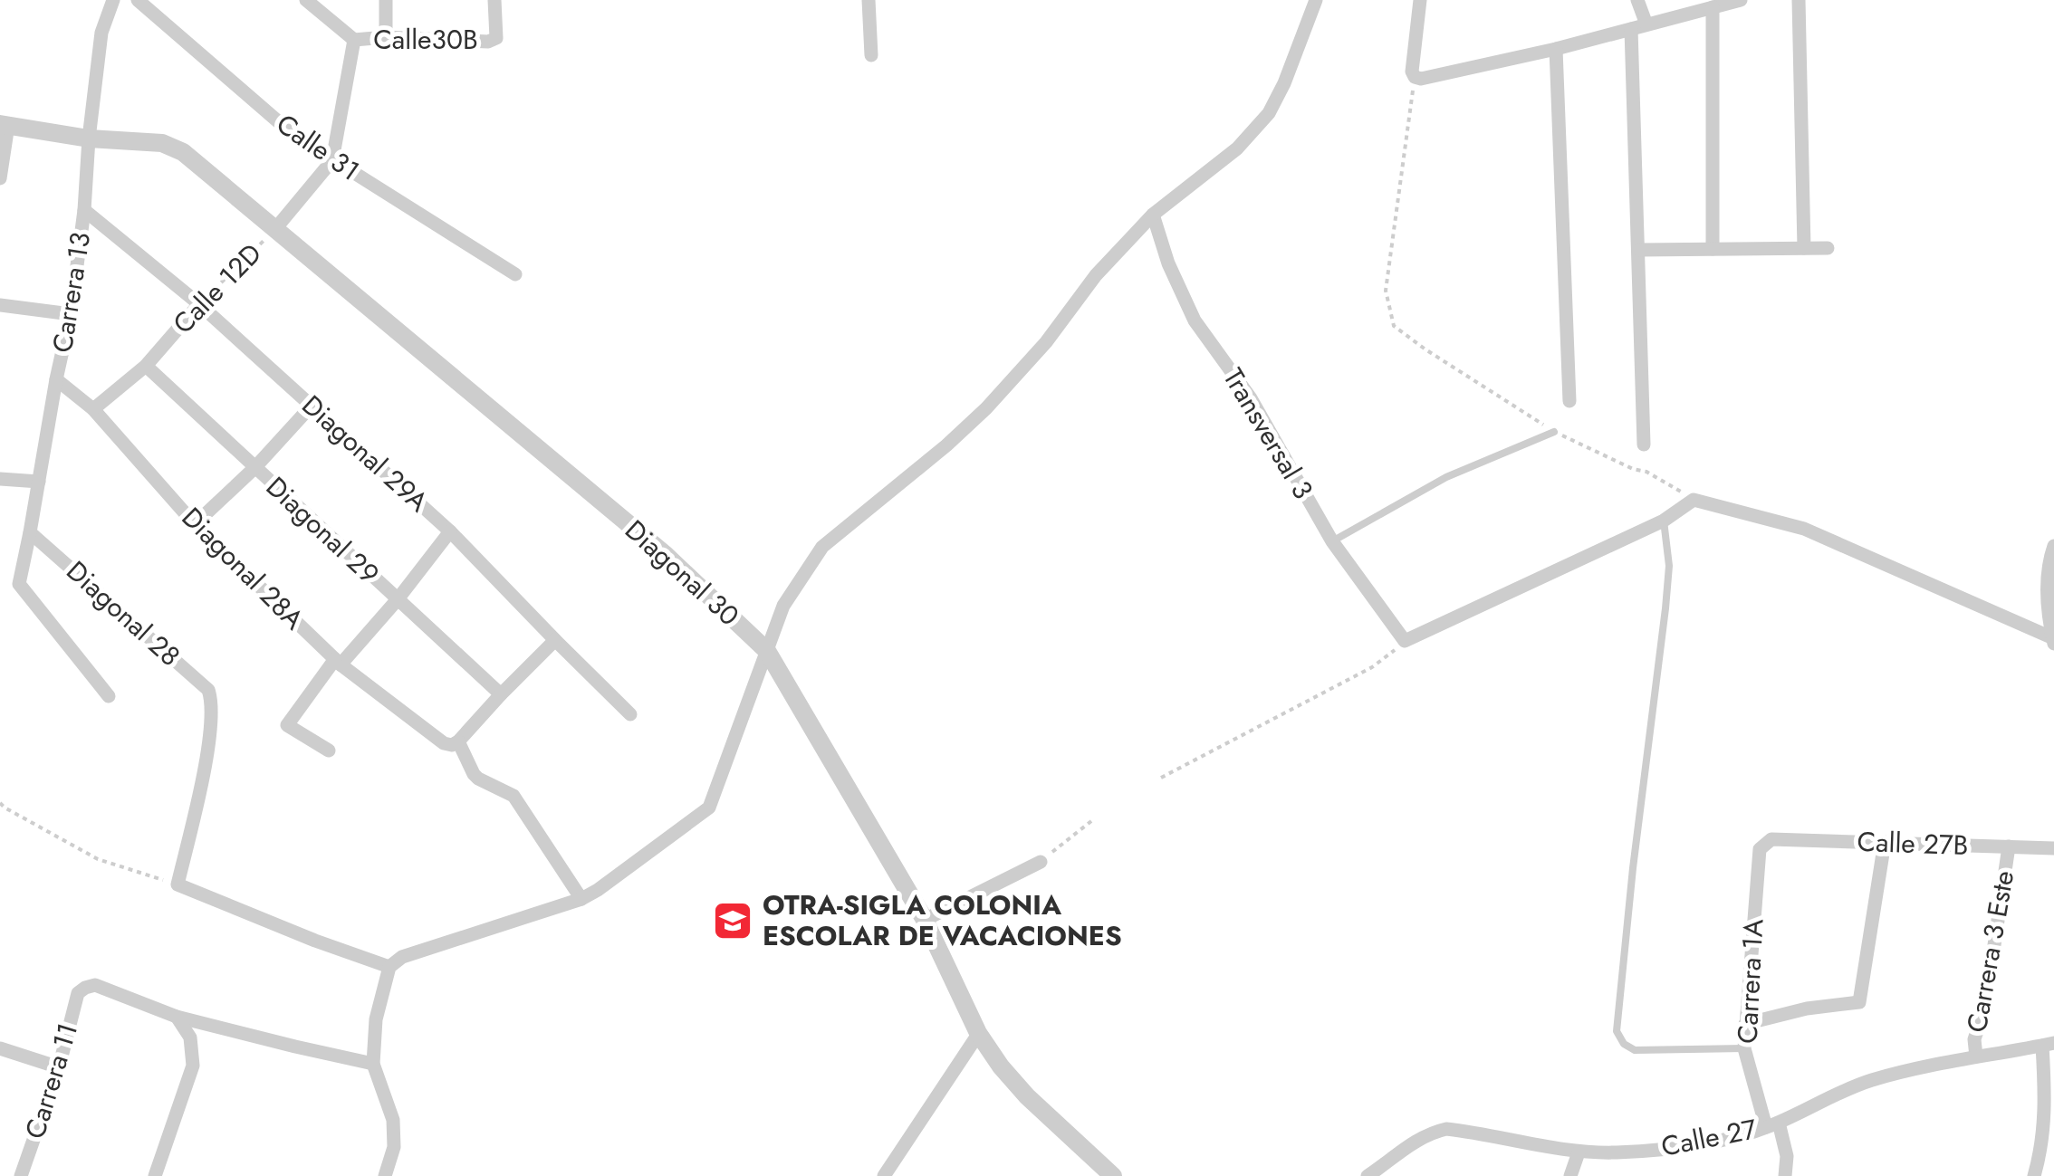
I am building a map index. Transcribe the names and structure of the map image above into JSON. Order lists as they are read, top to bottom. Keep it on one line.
{"streets":{"street":["Calle30B","Calle 31","Calle 12D","Carrera 13","Transversal 3","Diagonal 29A","Diagonal 29","Diagonal 28A","Diagonal 30","Diagonal 28","Calle 27B","Carrera 3 Este","Carrera 1A","Carrera 11","Calle 27"]},"crossings":[["Calle 31","Calle 12D"],["Calle 12D","Diagonal 29A"],["Calle 12D","Diagonal 29"],["Calle 12D","Diagonal 28A"],["Calle 12D","Diagonal 30"],["Carrera 13","Diagonal 29A"],["Carrera 13","Diagonal 28A"],["Carrera 13","Diagonal 30"],["Carrera 13","Diagonal 28"],["Calle 27B","Carrera 3 Este"],["Calle 27B","Carrera 1A"],["Carrera 3 Este","Calle 27"],["Carrera 1A","Calle 27"]],"places":{"school or university":["OTRA-SIGLA COLONIA ESCOLAR DE VACACIONES"]}}
